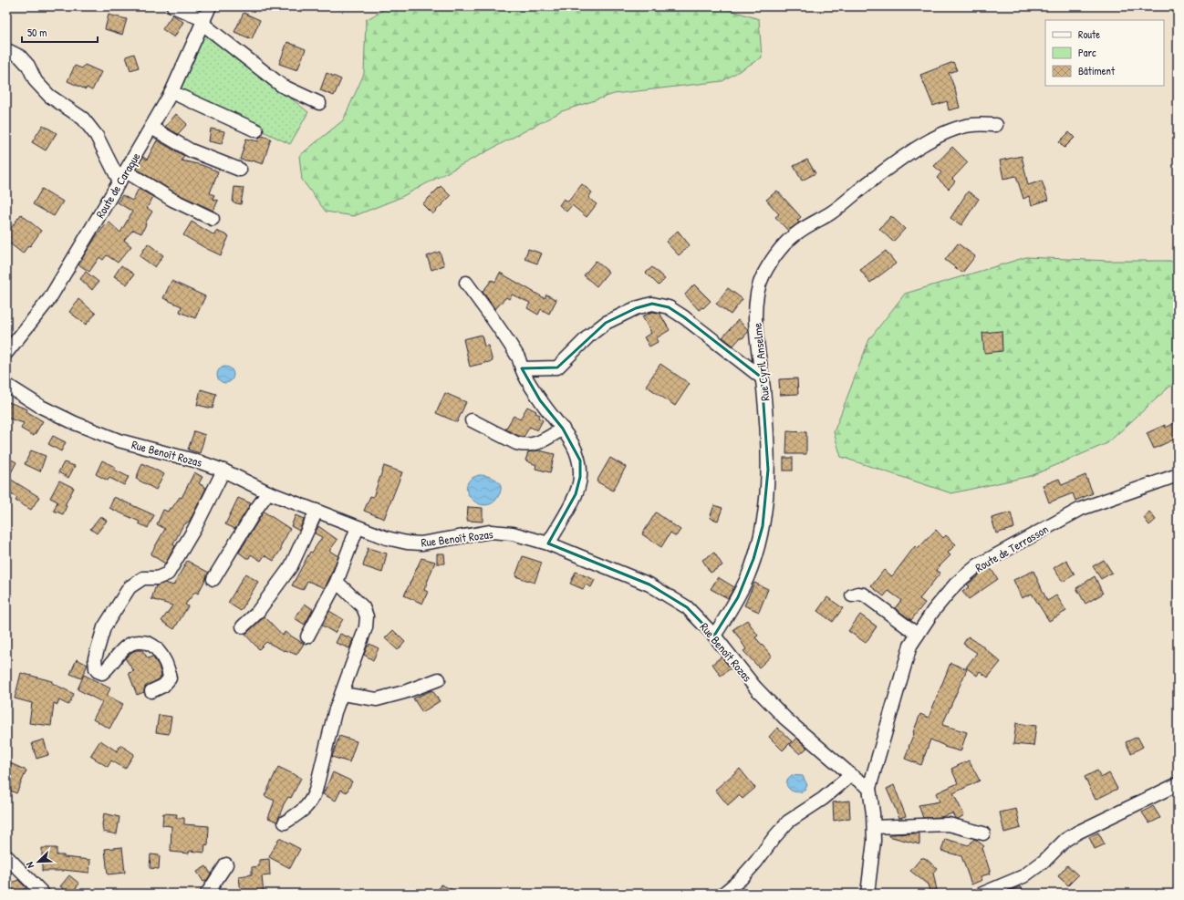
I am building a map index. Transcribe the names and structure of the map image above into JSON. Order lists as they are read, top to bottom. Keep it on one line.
{"streets":{"street":["Route de Caraque","Rue Cyril Anselme","Rue Benoît Rozas","Route de Terrasson"]},"crossings":[["Rue Cyril Anselme","Rue Benoît Rozas"],["Rue Benoît Rozas","Route de Terrasson"]],"legend":["Route","Parc","Bâtiment"],"scale_bar":"50 m","north":"bottom left"}
